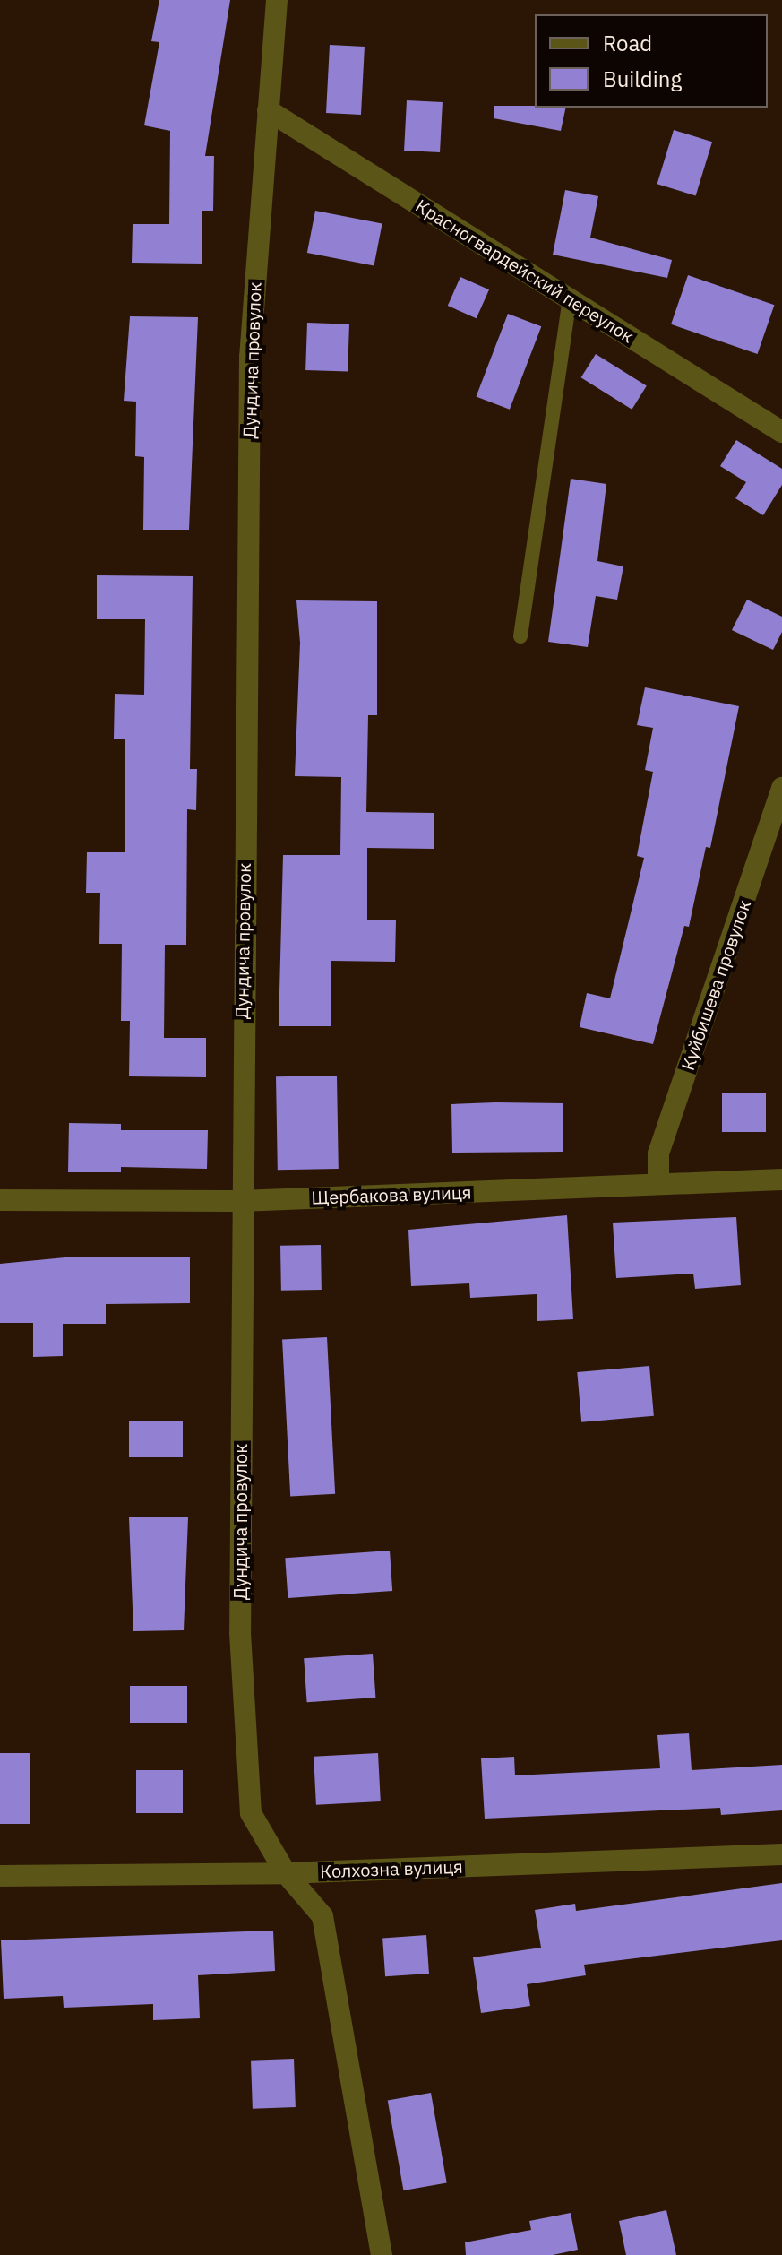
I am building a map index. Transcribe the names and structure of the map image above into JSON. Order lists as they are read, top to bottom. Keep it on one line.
{"streets":{"street":["Красногвардейский переулок","Дундича провулок","Куйбишева провулок","Щербакова вулиця","Колхозна вулиця"]},"crossings":[["Красногвардейский переулок","Дундича провулок"],["Дундича провулок","Щербакова вулиця"],["Дундича провулок","Колхозна вулиця"],["Куйбишева провулок","Щербакова вулиця"]],"legend":["Road","Building"]}
